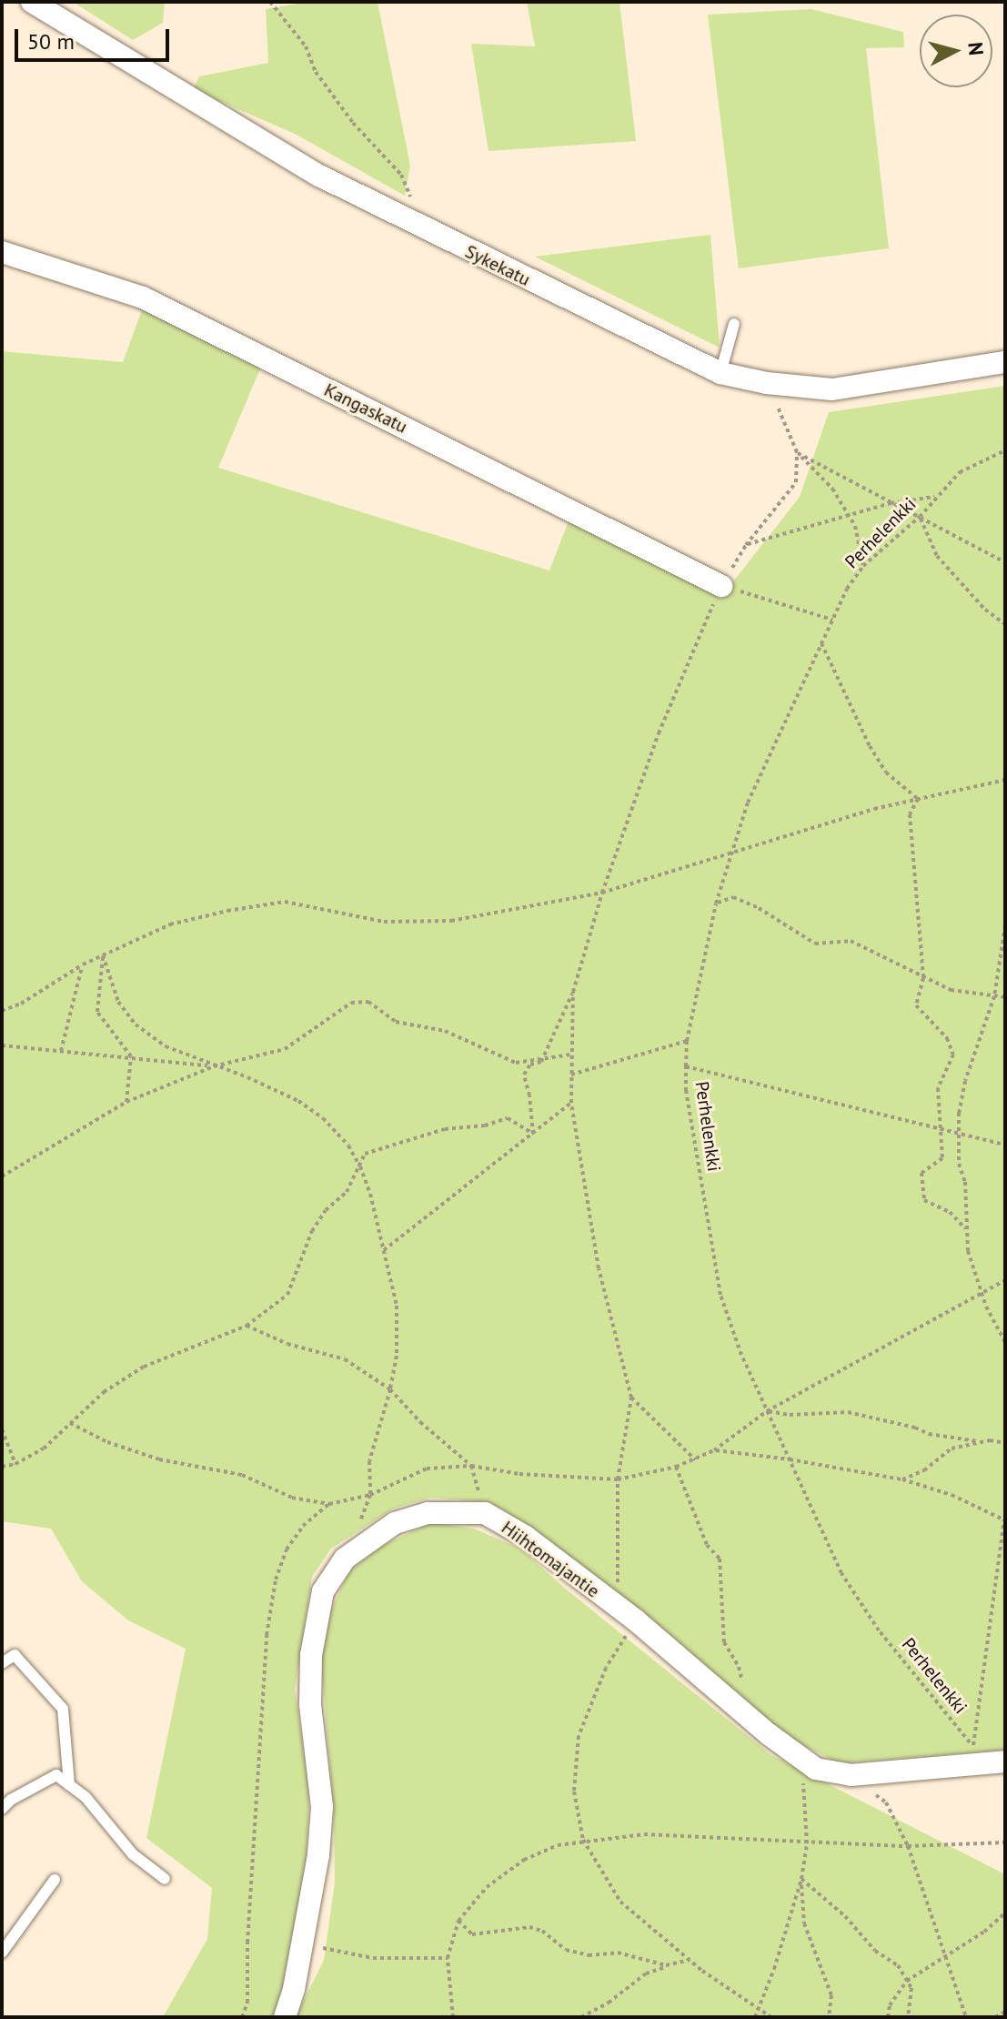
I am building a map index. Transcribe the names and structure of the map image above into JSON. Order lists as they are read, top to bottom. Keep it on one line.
{"streets":{"street":["Sykekatu","Kangaskatu","Hiihtomajantie"],"path":["Perhelenkki"]},"crossings":[["Perhelenkki","Hiihtomajantie"]],"scale_bar":"50 m","north":"right"}
